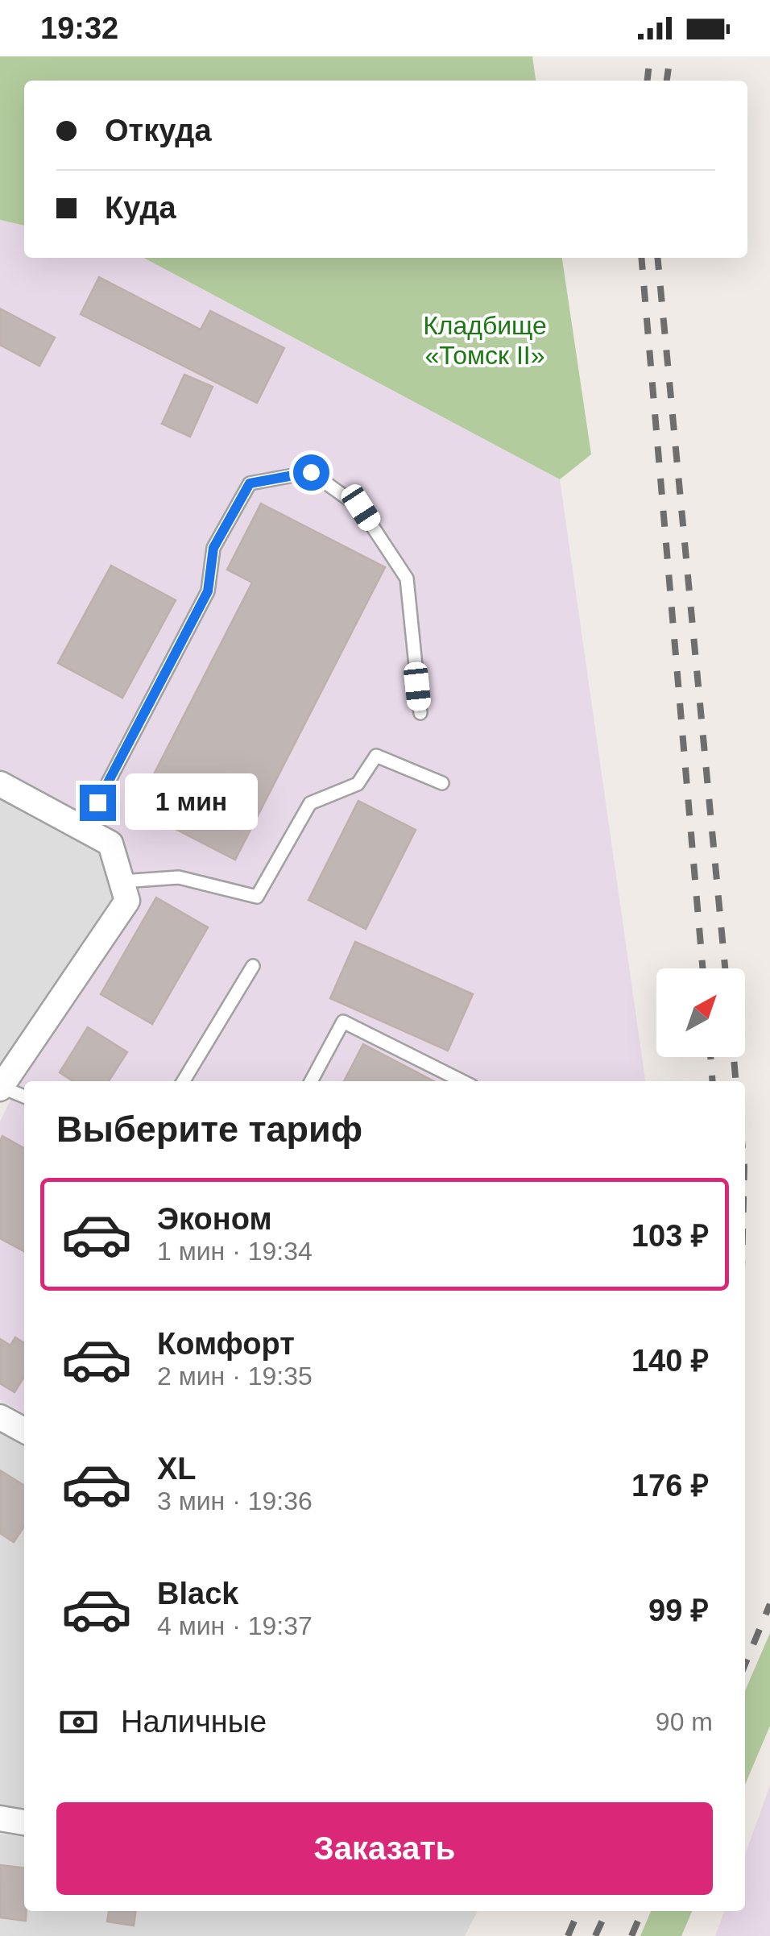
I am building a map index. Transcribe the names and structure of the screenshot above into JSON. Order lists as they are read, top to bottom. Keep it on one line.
{"parks":["Кладбище «Томск II»"],"north":"top right","page":{"status":"19:32","banner":["Откуда","Куда"],"bubble":"1 мин","heading":"Выберите тариф","list":[{"name":"Эконом","note":"1 мин · 19:34","value":"103 ₽"},{"name":"Комфорт","note":"2 мин · 19:35","value":"140 ₽"},{"name":"XL","note":"3 мин · 19:36","value":"176 ₽"},{"name":"Black","note":"4 мин · 19:37","value":"99 ₽"}],"pay":["Наличные","90 m"],"buttons":"Заказать"}}
